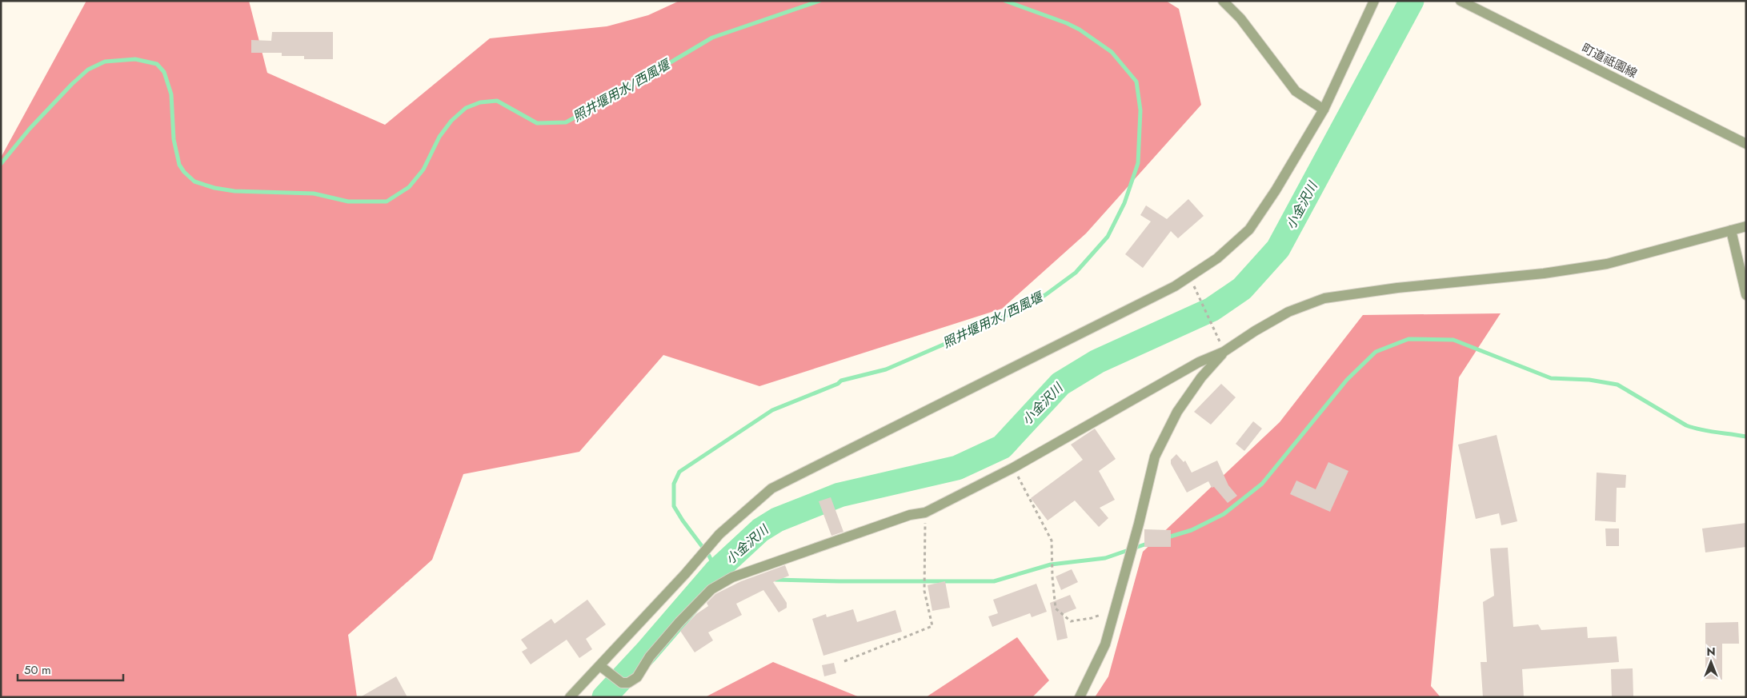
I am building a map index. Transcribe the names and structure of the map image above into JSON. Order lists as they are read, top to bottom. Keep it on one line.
{"streets":{"street":["町道祗園線"]},"water":["照井堰用水/西風堰","小金沢川"],"scale_bar":"50 m","north":"top"}
